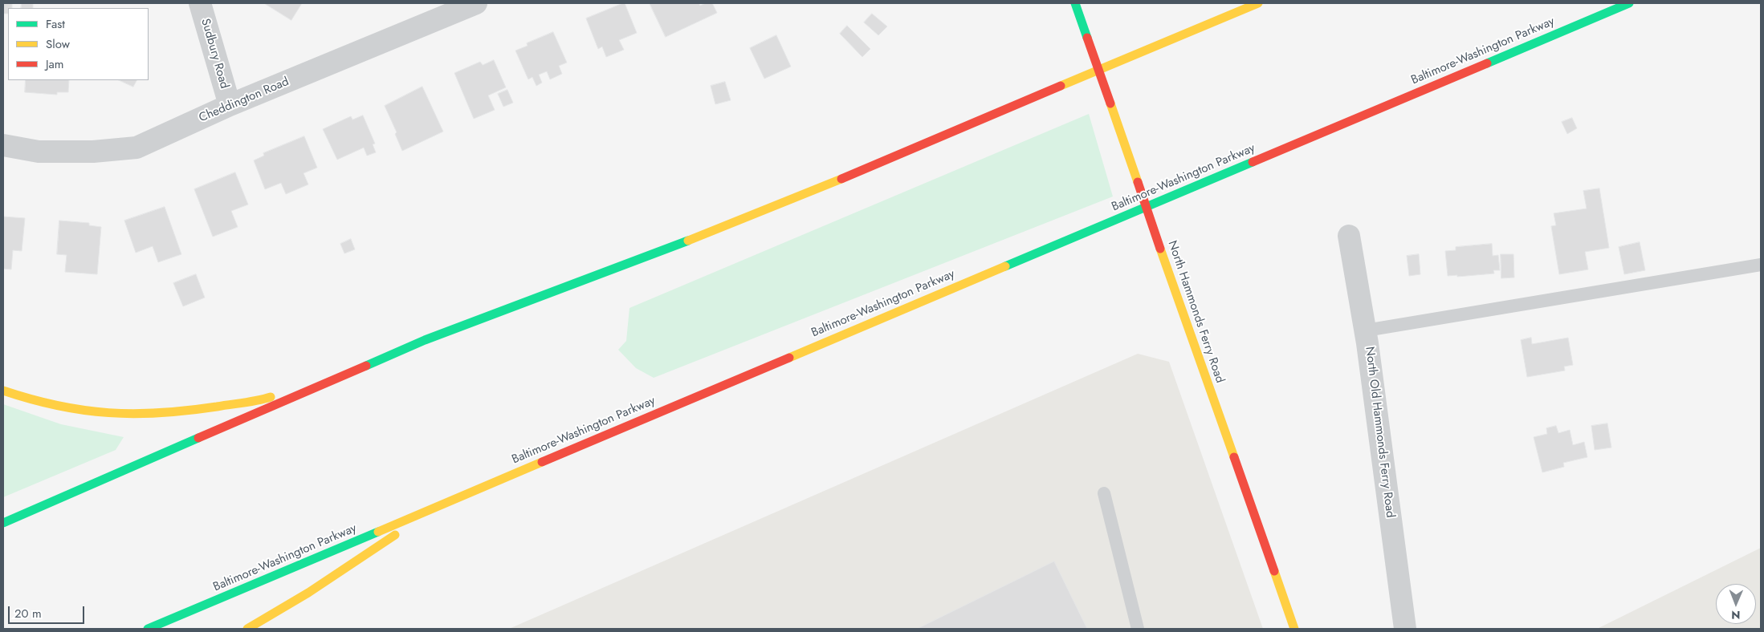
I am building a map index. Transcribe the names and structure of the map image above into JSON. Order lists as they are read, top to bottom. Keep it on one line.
{"streets":{"main road":["Baltimore-Washington Parkway","North Hammonds Ferry Road"],"street":["Sudbury Road","Cheddington Road","North Old Hammonds Ferry Road"]},"crossings":[["Sudbury Road","Cheddington Road"]],"legend":["Fast","Slow","Jam"],"scale_bar":"20 m","north":"bottom"}
